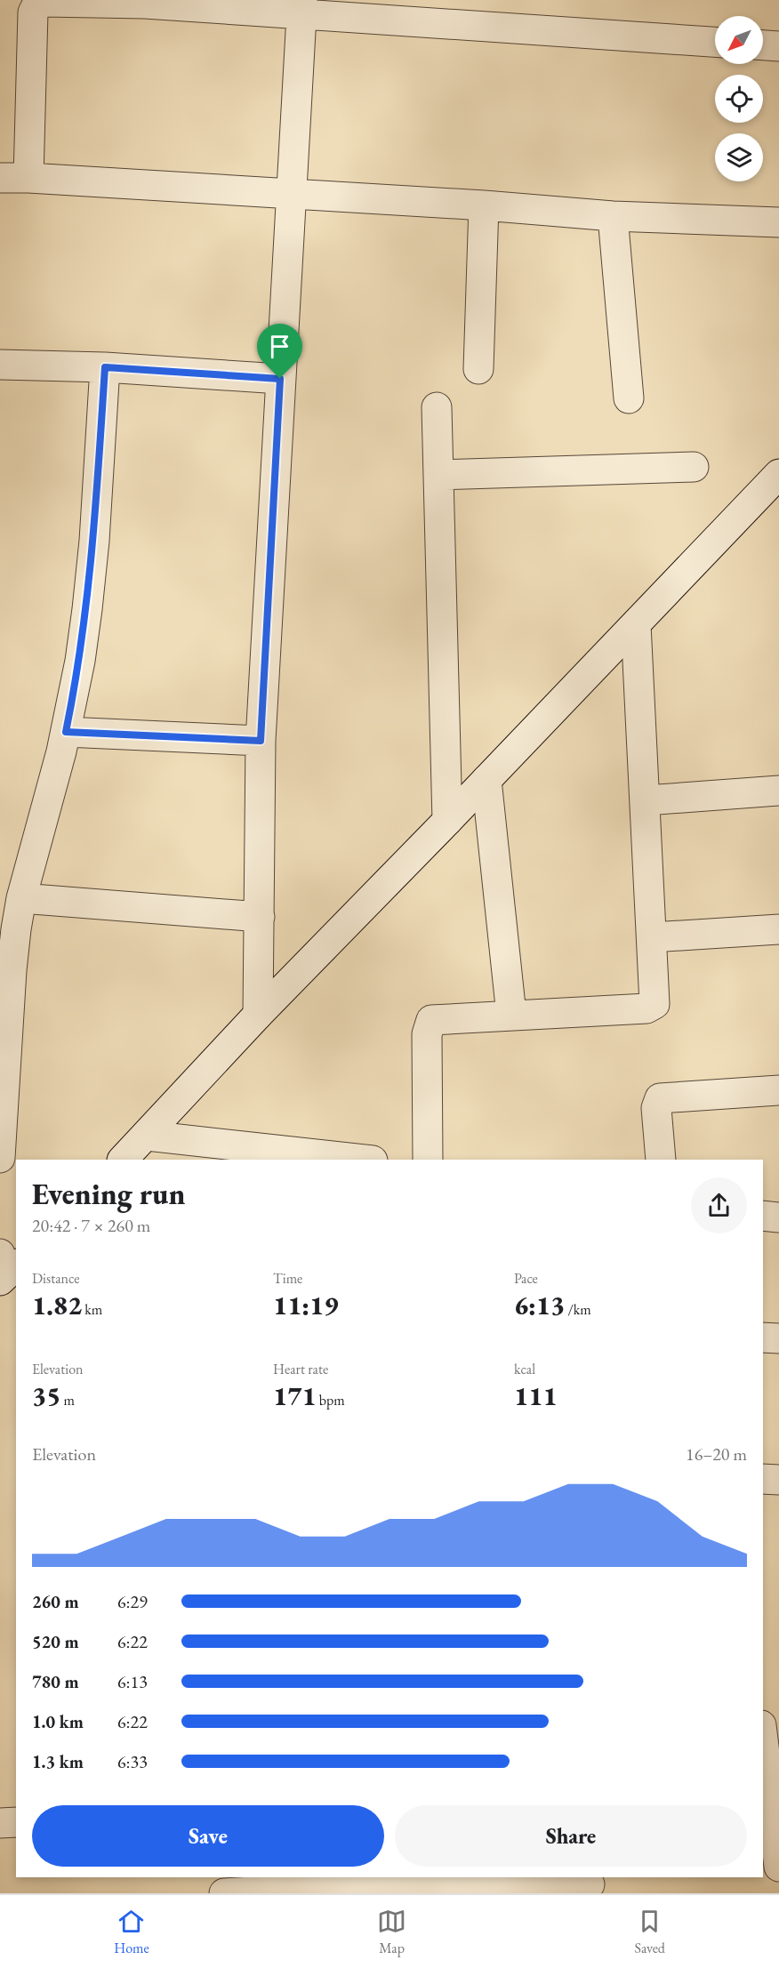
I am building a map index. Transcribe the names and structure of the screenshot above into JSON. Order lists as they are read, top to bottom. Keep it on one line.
{"north":"bottom left","page":{"heading":["Evening run","20:42 · 7 × 260 m"],"stats":[["Distance","1.82 km"],["Time","11:19"],["Pace","6:13 /km"],["Elevation","35 m"],["Heart rate","171 bpm"],["kcal","111"]],"chart":["Elevation","16–20 m"],"list":[{"name":"260 m","note":"6:29"},{"name":"520 m","note":"6:22"},{"name":"780 m","note":"6:13"},{"name":"1.0 km","note":"6:22"},{"name":"1.3 km","note":"6:33"}],"buttons":["Save","Share"],"tabs":["Home","Map","Saved"]}}
